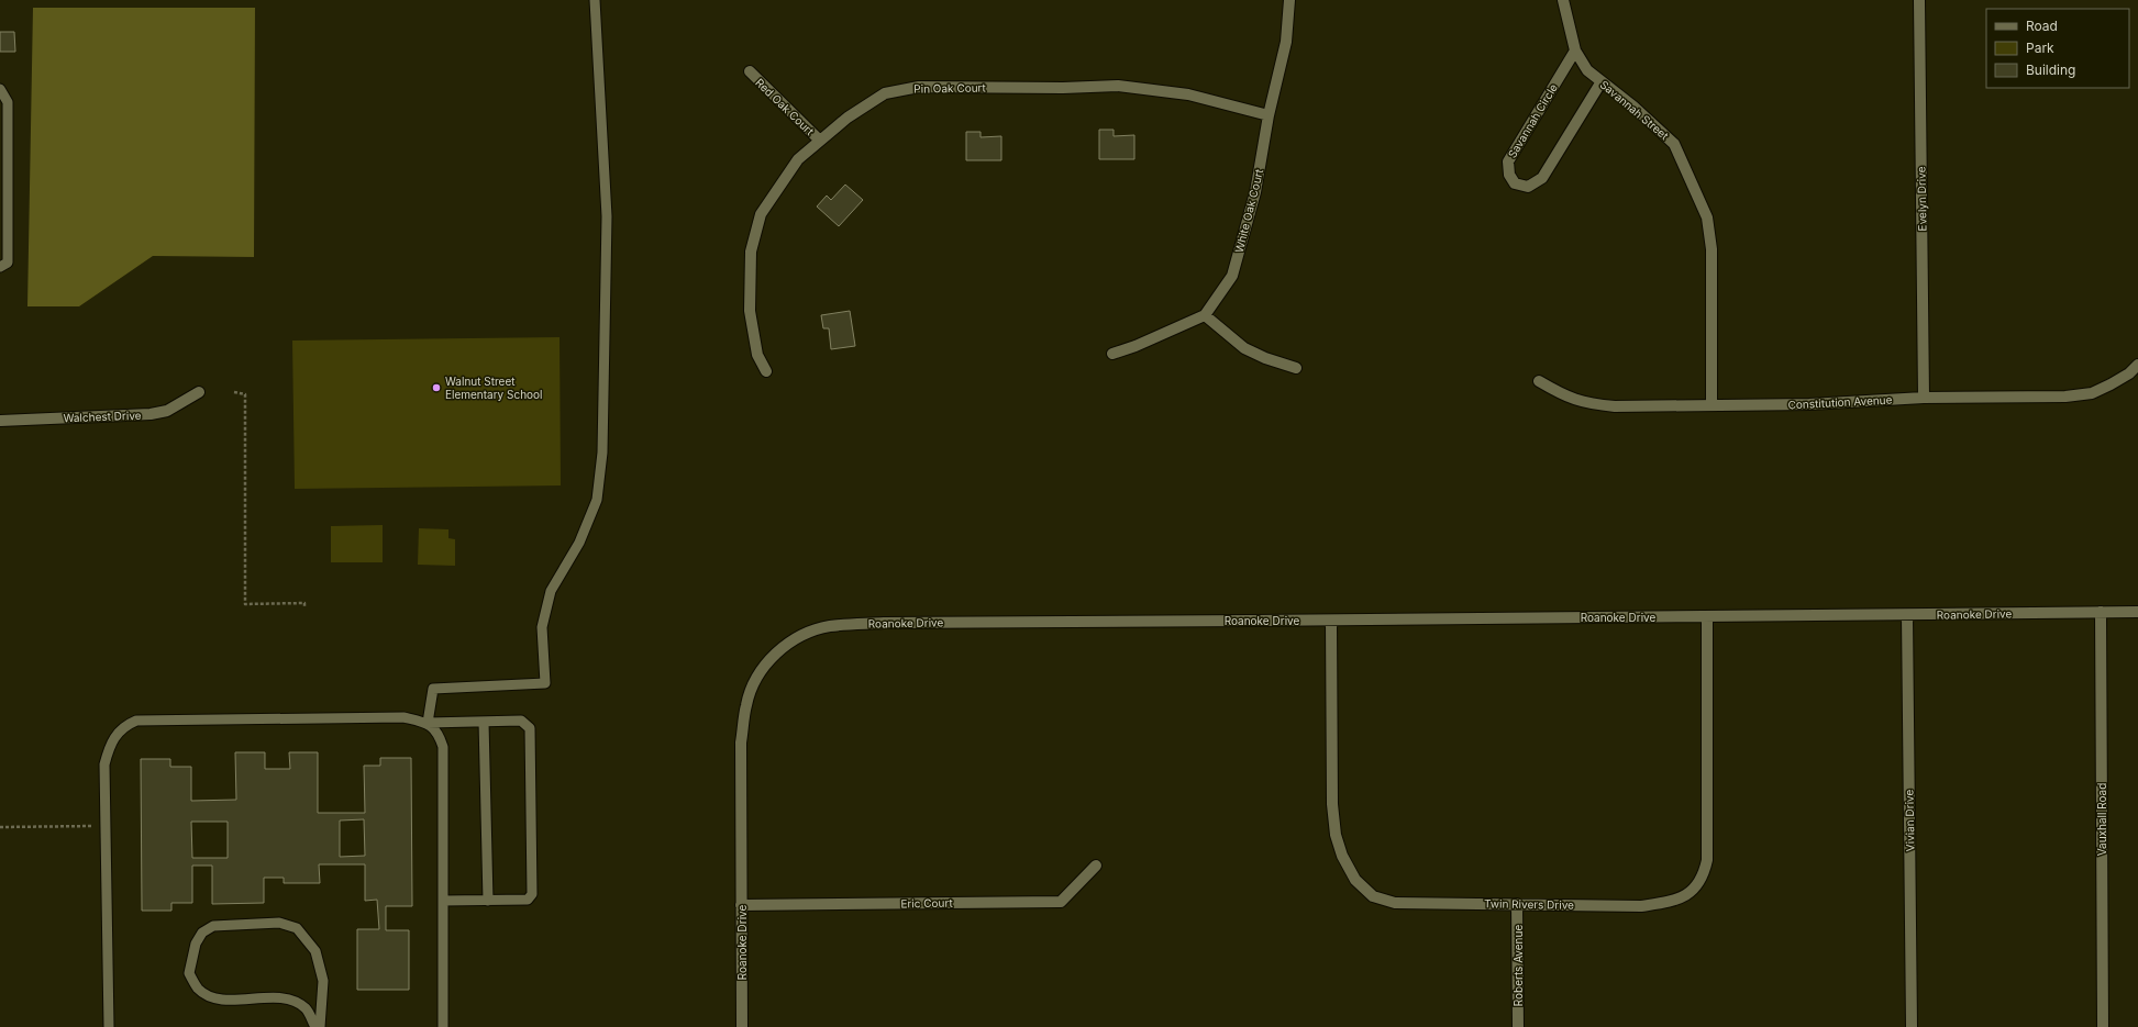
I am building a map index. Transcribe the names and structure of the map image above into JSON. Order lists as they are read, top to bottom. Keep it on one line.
{"streets":{"street":["Pin Oak Court","Red Oak Court","Savannah Street","Savannah Circle","Evelyn Drive","White Oak Court","Constitution Avenue","Walchest Drive","Roanoke Drive","Vauxhall Road","Vivian Drive","Eric Court","Twin Rivers Drive","Roberts Avenue"]},"crossings":[["Pin Oak Court","Red Oak Court"],["Pin Oak Court","White Oak Court"],["Savannah Street","Savannah Circle"],["Savannah Street","Constitution Avenue"],["Evelyn Drive","Constitution Avenue"],["Roanoke Drive","Vauxhall Road"],["Roanoke Drive","Vivian Drive"],["Roanoke Drive","Eric Court"],["Roanoke Drive","Twin Rivers Drive"],["Twin Rivers Drive","Roberts Avenue"]],"places":["Walnut Street Elementary School"],"legend":["Road","Park","Building"]}
